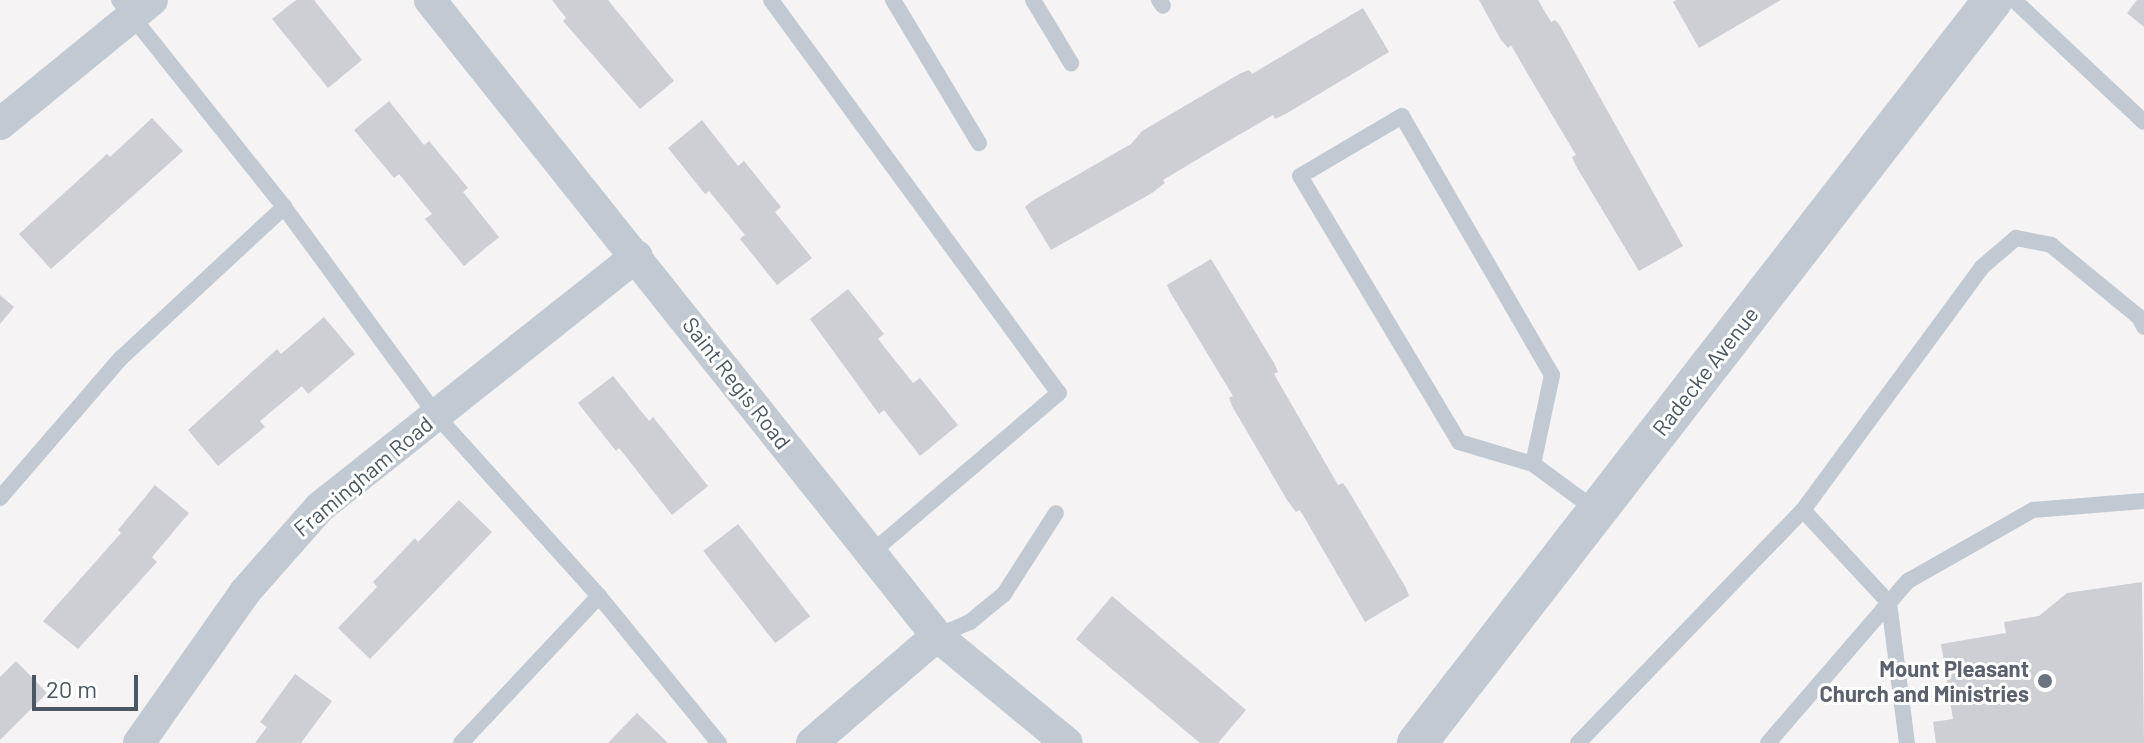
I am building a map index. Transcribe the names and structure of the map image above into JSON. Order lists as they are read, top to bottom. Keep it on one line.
{"streets":{"street":["Radecke Avenue","Saint Regis Road","Framingham Road"]},"crossings":[["Saint Regis Road","Framingham Road"]],"places":["Mount Pleasant Church and Ministries"],"scale_bar":"20 m"}
